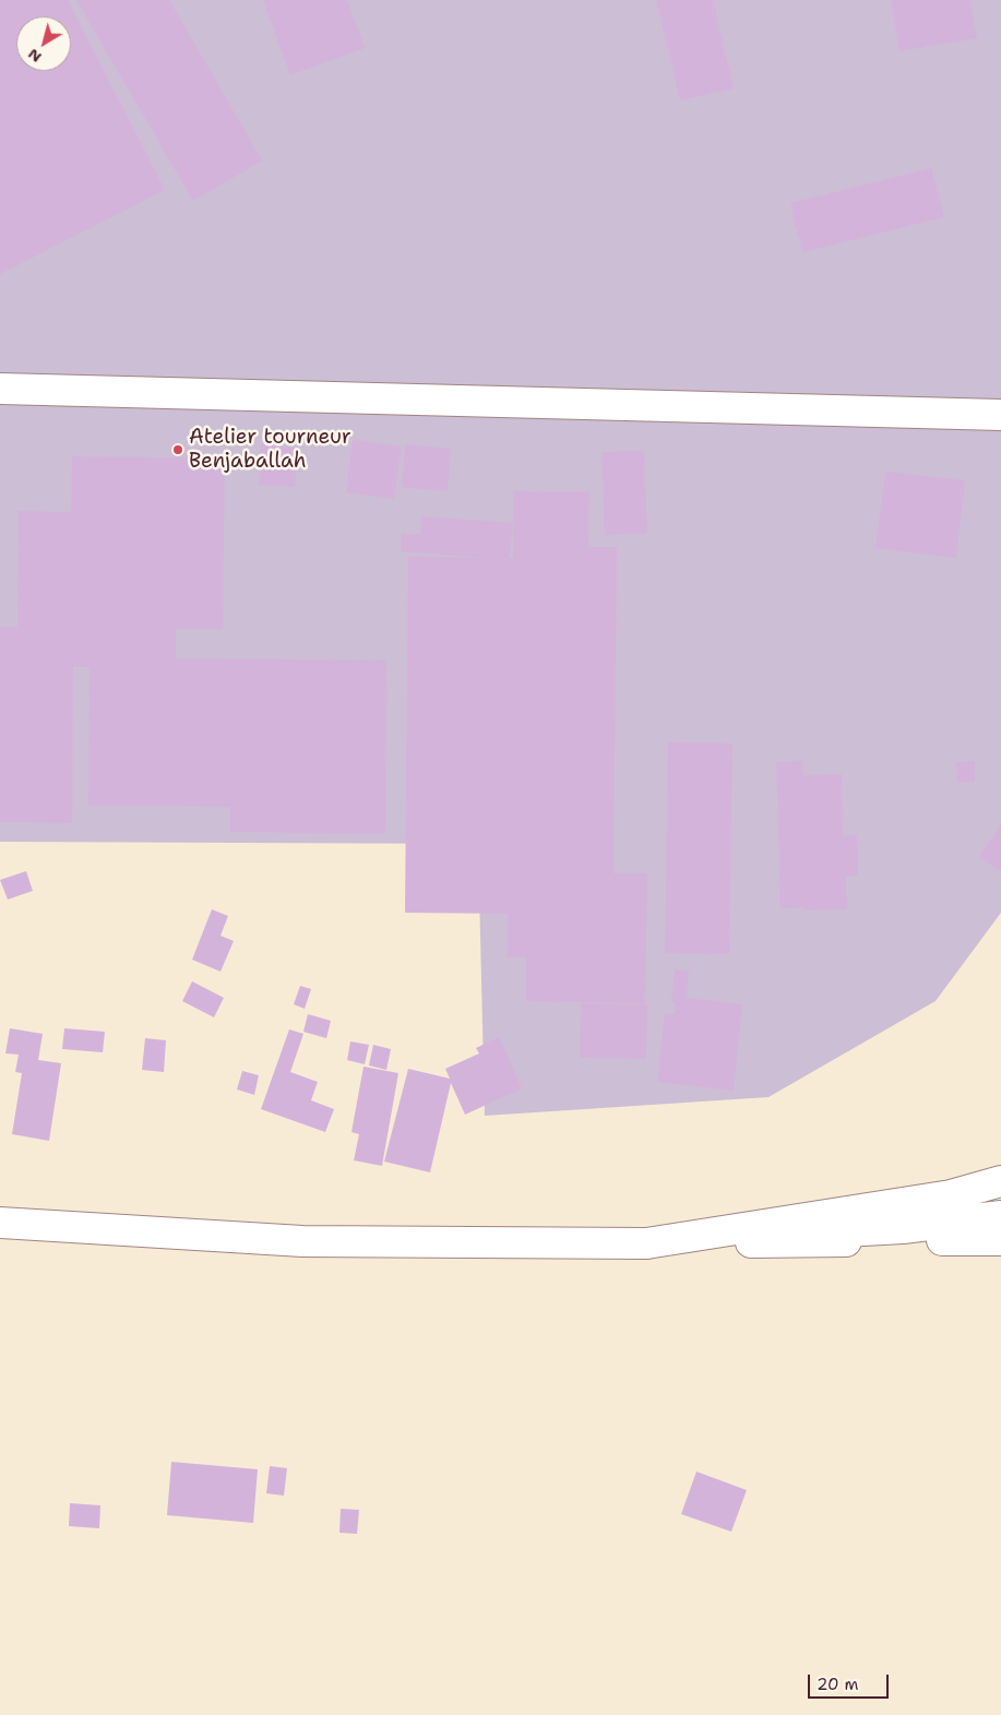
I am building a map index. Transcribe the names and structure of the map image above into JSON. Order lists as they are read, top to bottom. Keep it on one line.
{"places":["Atelier tourneur Benjaballah"],"scale_bar":"20 m","north":"bottom left"}
